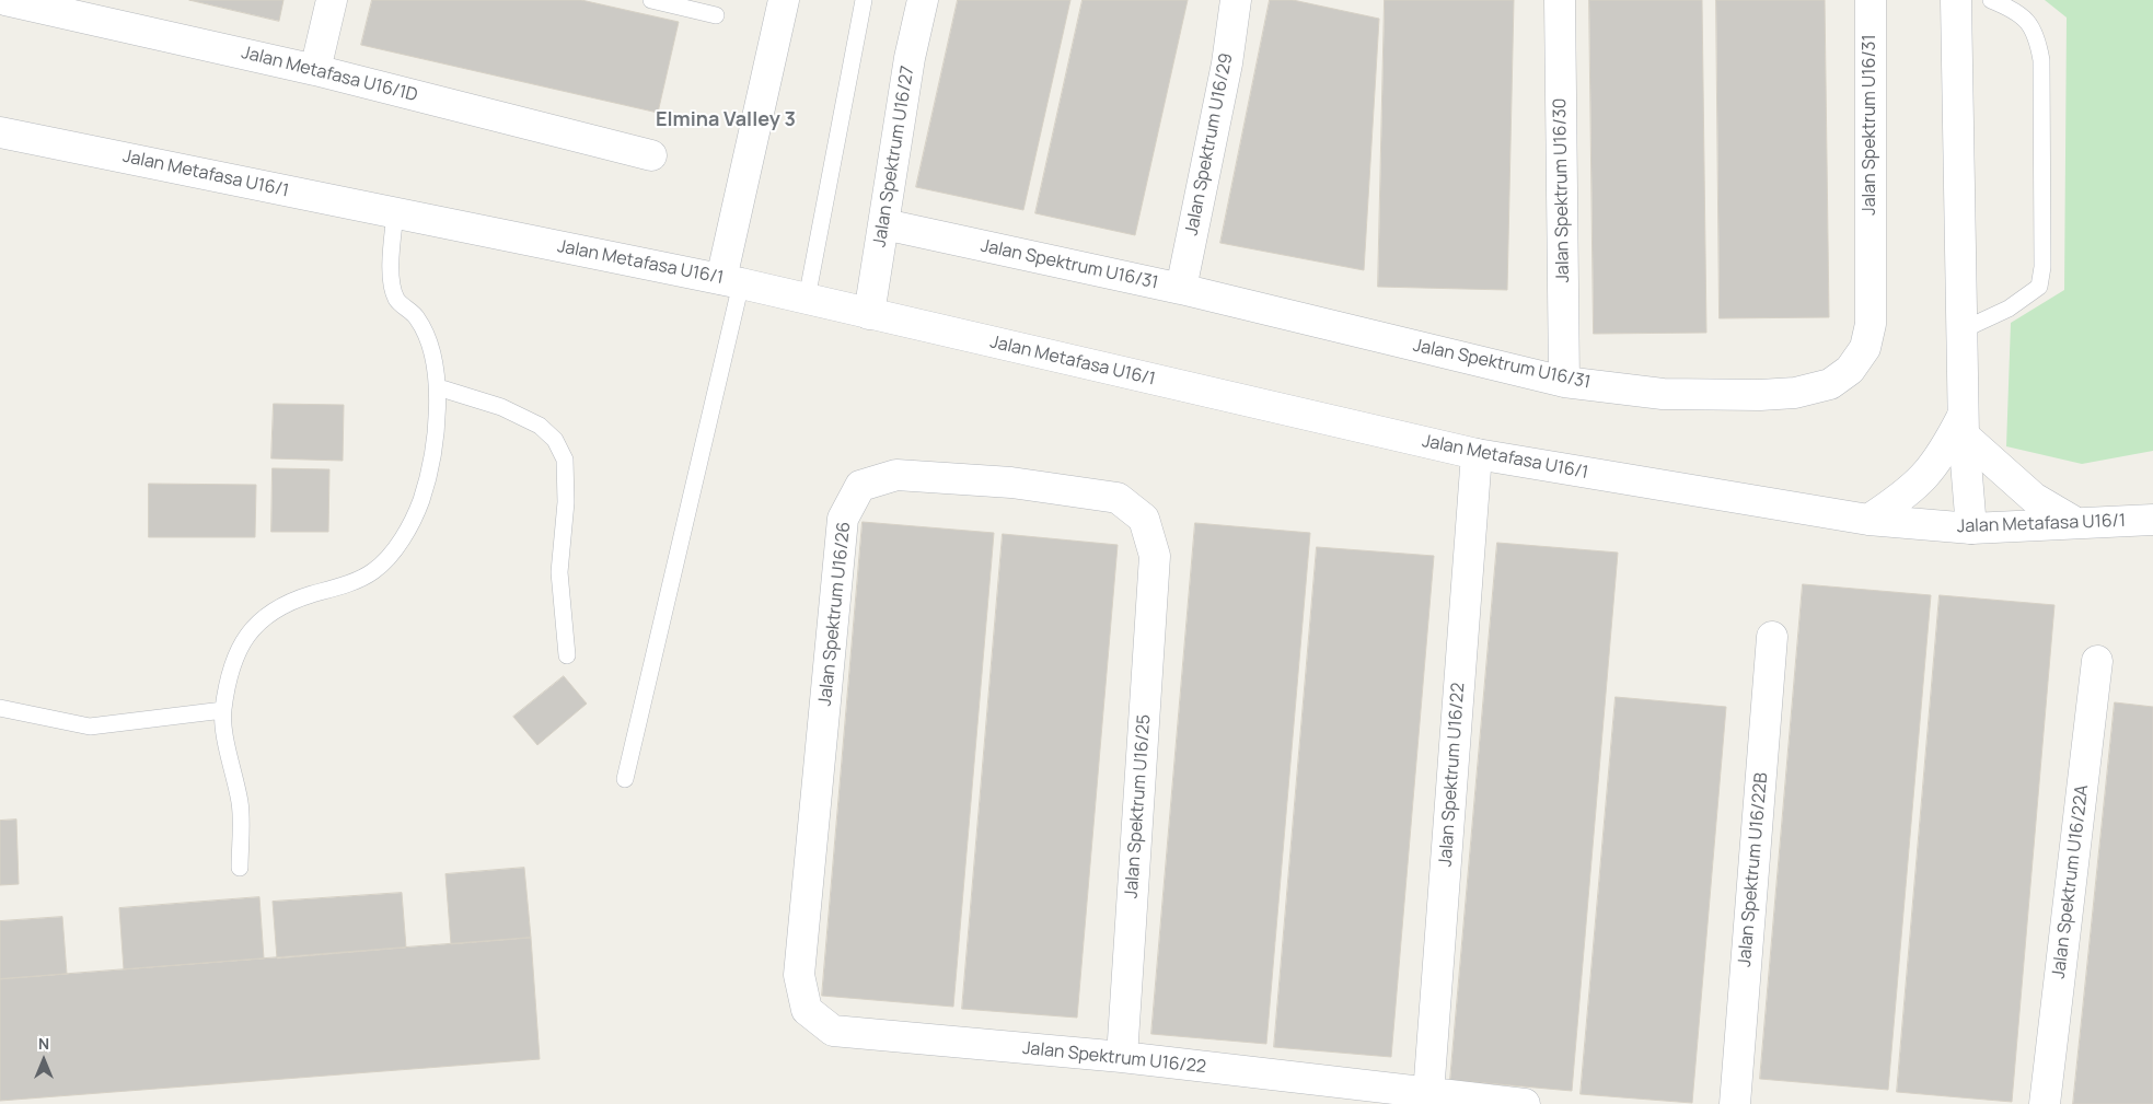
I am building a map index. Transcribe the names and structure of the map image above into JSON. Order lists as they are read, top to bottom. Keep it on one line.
{"streets":{"street":["Jalan Metafasa U16/1D","Jalan Spektrum U16/31","Jalan Spektrum U16/29","Jalan Spektrum U16/27","Jalan Metafasa U16/1","Jalan Spektrum U16/30","Jalan Spektrum U16/26","Jalan Spektrum U16/22","Jalan Spektrum U16/25","Jalan Spektrum U16/22B","Jalan Spektrum U16/22A"]},"crossings":[["Jalan Spektrum U16/31","Jalan Spektrum U16/29"],["Jalan Spektrum U16/31","Jalan Spektrum U16/27"],["Jalan Spektrum U16/31","Jalan Spektrum U16/30"],["Jalan Spektrum U16/27","Jalan Metafasa U16/1"],["Jalan Metafasa U16/1","Jalan Spektrum U16/22"],["Jalan Spektrum U16/26","Jalan Spektrum U16/22"],["Jalan Spektrum U16/26","Jalan Spektrum U16/25"],["Jalan Spektrum U16/22","Jalan Spektrum U16/25"]],"districts":["Elmina Valley 3"],"north":"top"}
